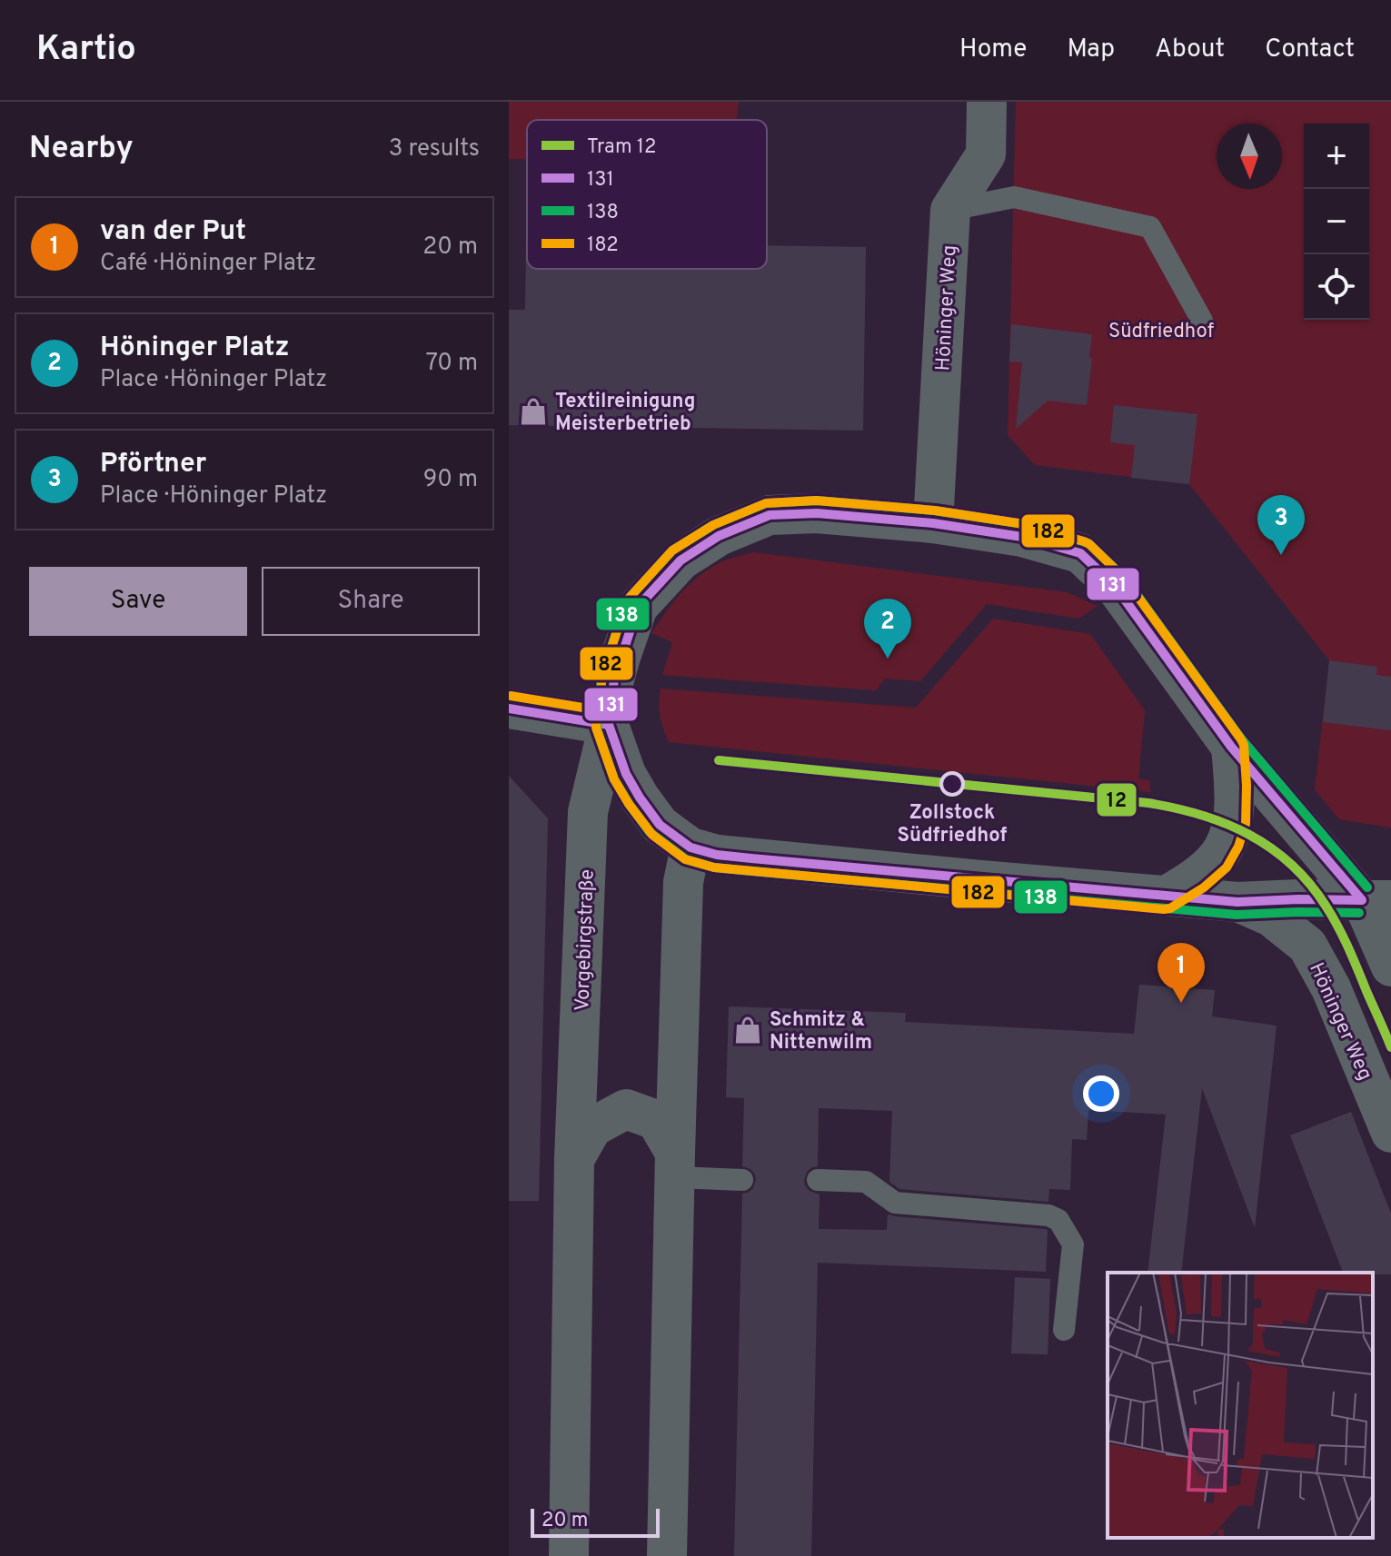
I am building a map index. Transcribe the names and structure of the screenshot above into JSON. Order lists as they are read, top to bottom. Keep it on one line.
{"streets":{"street":["Höninger Weg","Vorgebirgstraße"]},"crossings":[["Höninger Weg","Vorgebirgstraße"]],"parks":["Südfriedhof"],"places":{"shop":["Textilreinigung Meisterbetrieb","Schmitz & Nittenwilm"],"other":["Zollstock Südfriedhof"]},"lines":["transit line 138","transit line 182","transit line 131","tram line 12"],"legend":["Tram 12","131","138","182"],"scale_bar":"20 m","north":"bottom","page":{"header":"Kartio","nav":["Home","Map","About","Contact"],"heading":["Nearby","3 results"],"map_buttons":["+","−"],"list":[{"mark":"1","name":"van der Put","note":"Café · Höninger Platz","value":"20 m"},{"mark":"2","name":"Höninger Platz","note":"Place · Höninger Platz","value":"70 m"},{"mark":"3","name":"Pförtner","note":"Place · Höninger Platz","value":"90 m"}],"pins":["3","2","1"],"buttons":["Save","Share"],"scale":"20 m"}}
